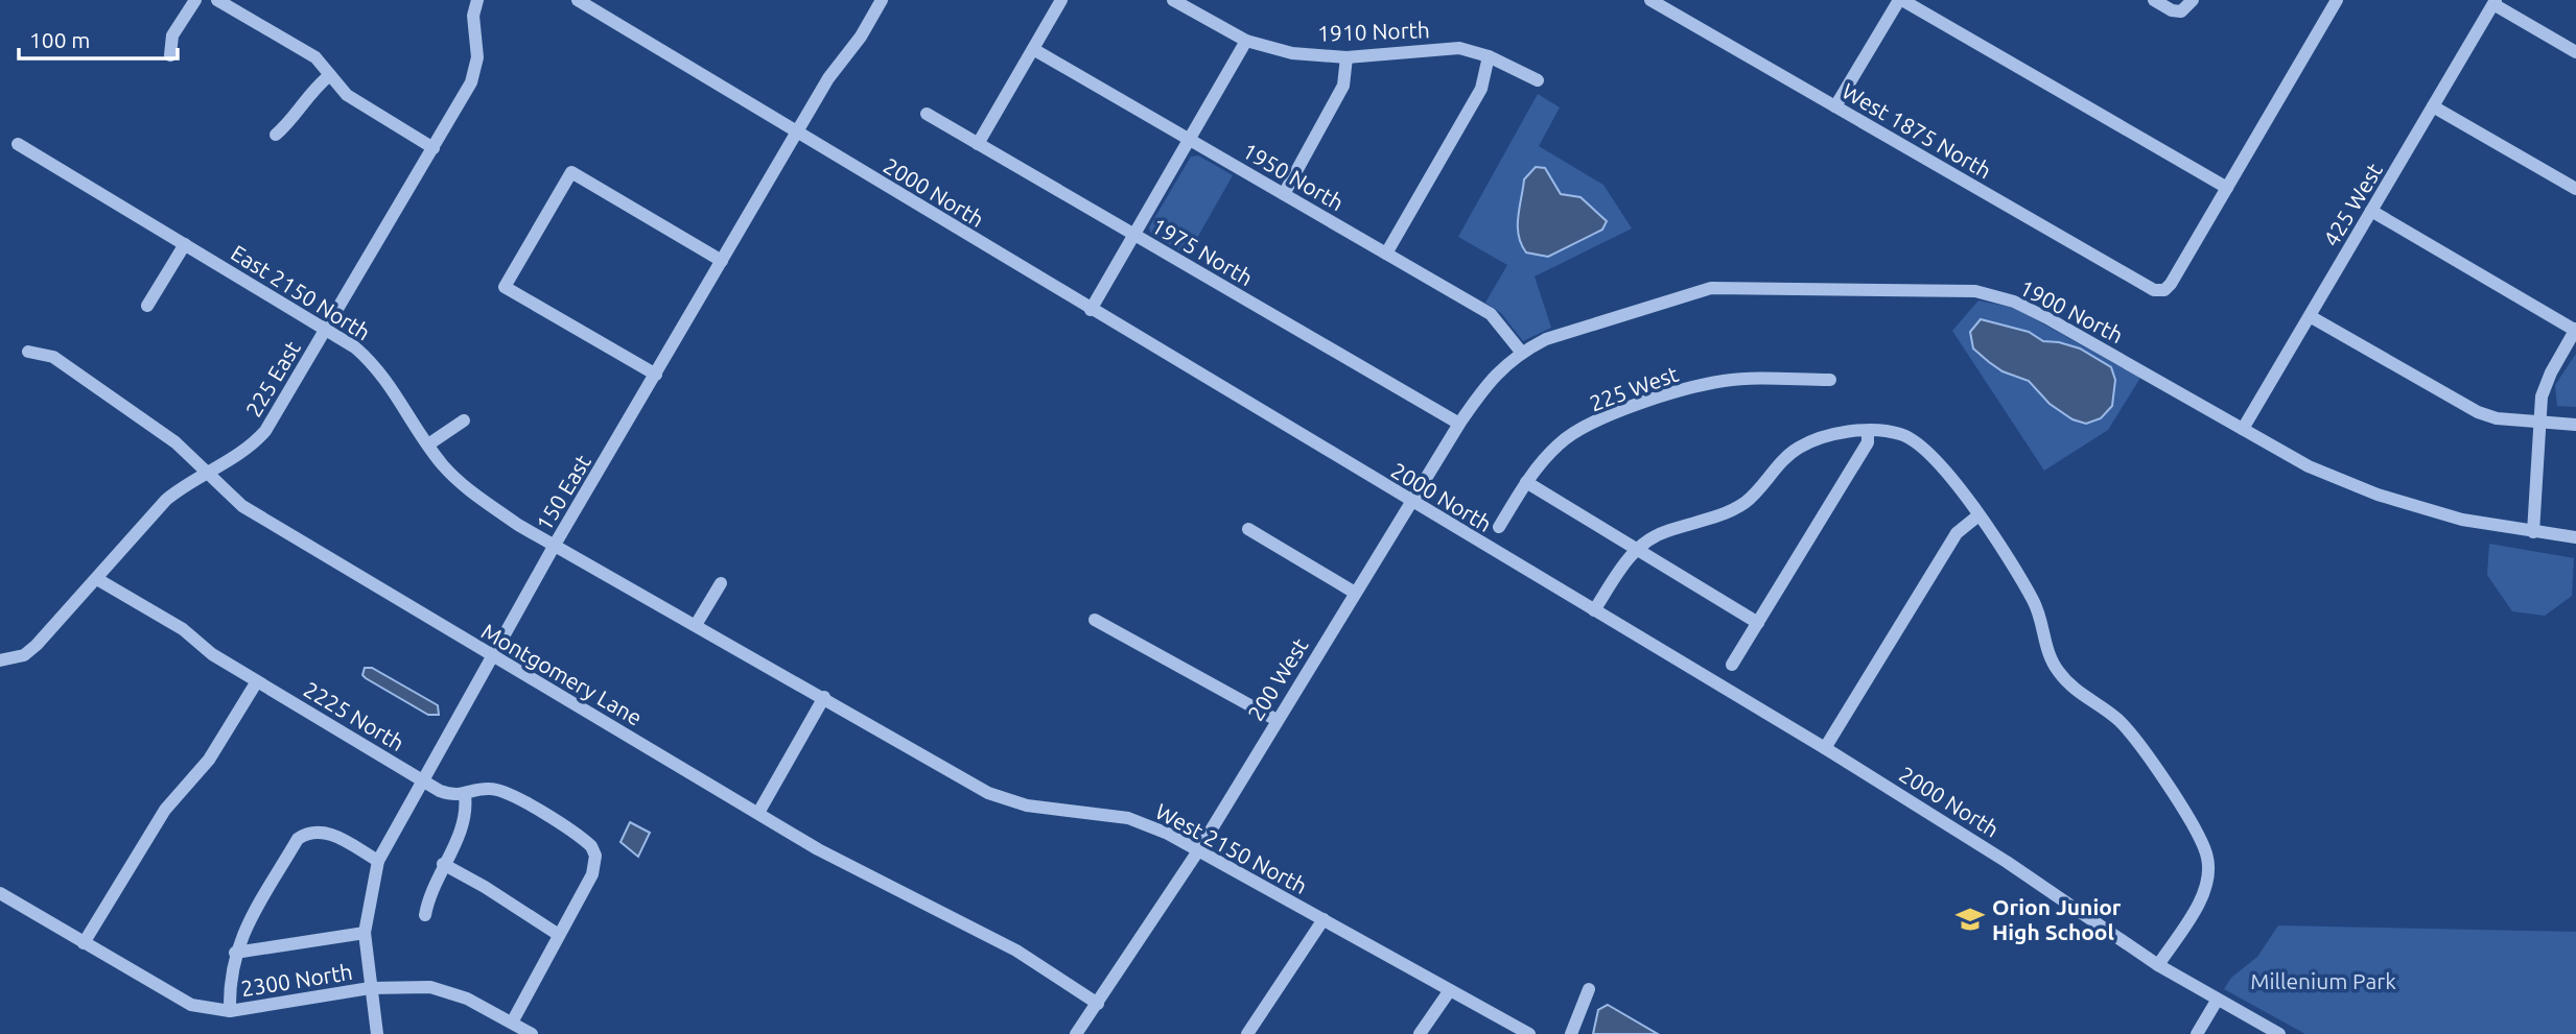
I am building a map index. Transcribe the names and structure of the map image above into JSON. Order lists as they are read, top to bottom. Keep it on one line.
{"streets":{"street":["1910 North","West 1875 North","1950 North","2000 North","425 West","1975 North","East 2150 North","1900 North","225 East","225 West","150 East","Montgomery Lane","200 West","2225 North","West 2150 North","2300 North"]},"crossings":[["1950 North","1900 North"],["1950 North","200 West"],["2000 North","150 East"],["2000 North","200 West"],["425 West","1900 North"],["1975 North","200 West"],["East 2150 North","225 East"],["East 2150 North","150 East"],["East 2150 North","West 2150 North"],["1900 North","200 West"],["225 East","Montgomery Lane"],["225 East","2225 North"],["150 East","Montgomery Lane"],["150 East","2225 North"],["150 East","2300 North"],["Montgomery Lane","200 West"],["200 West","West 2150 North"]],"parks":["Millenium Park"],"places":{"school or university":["Orion Junior High School"]},"scale_bar":"100 m"}
